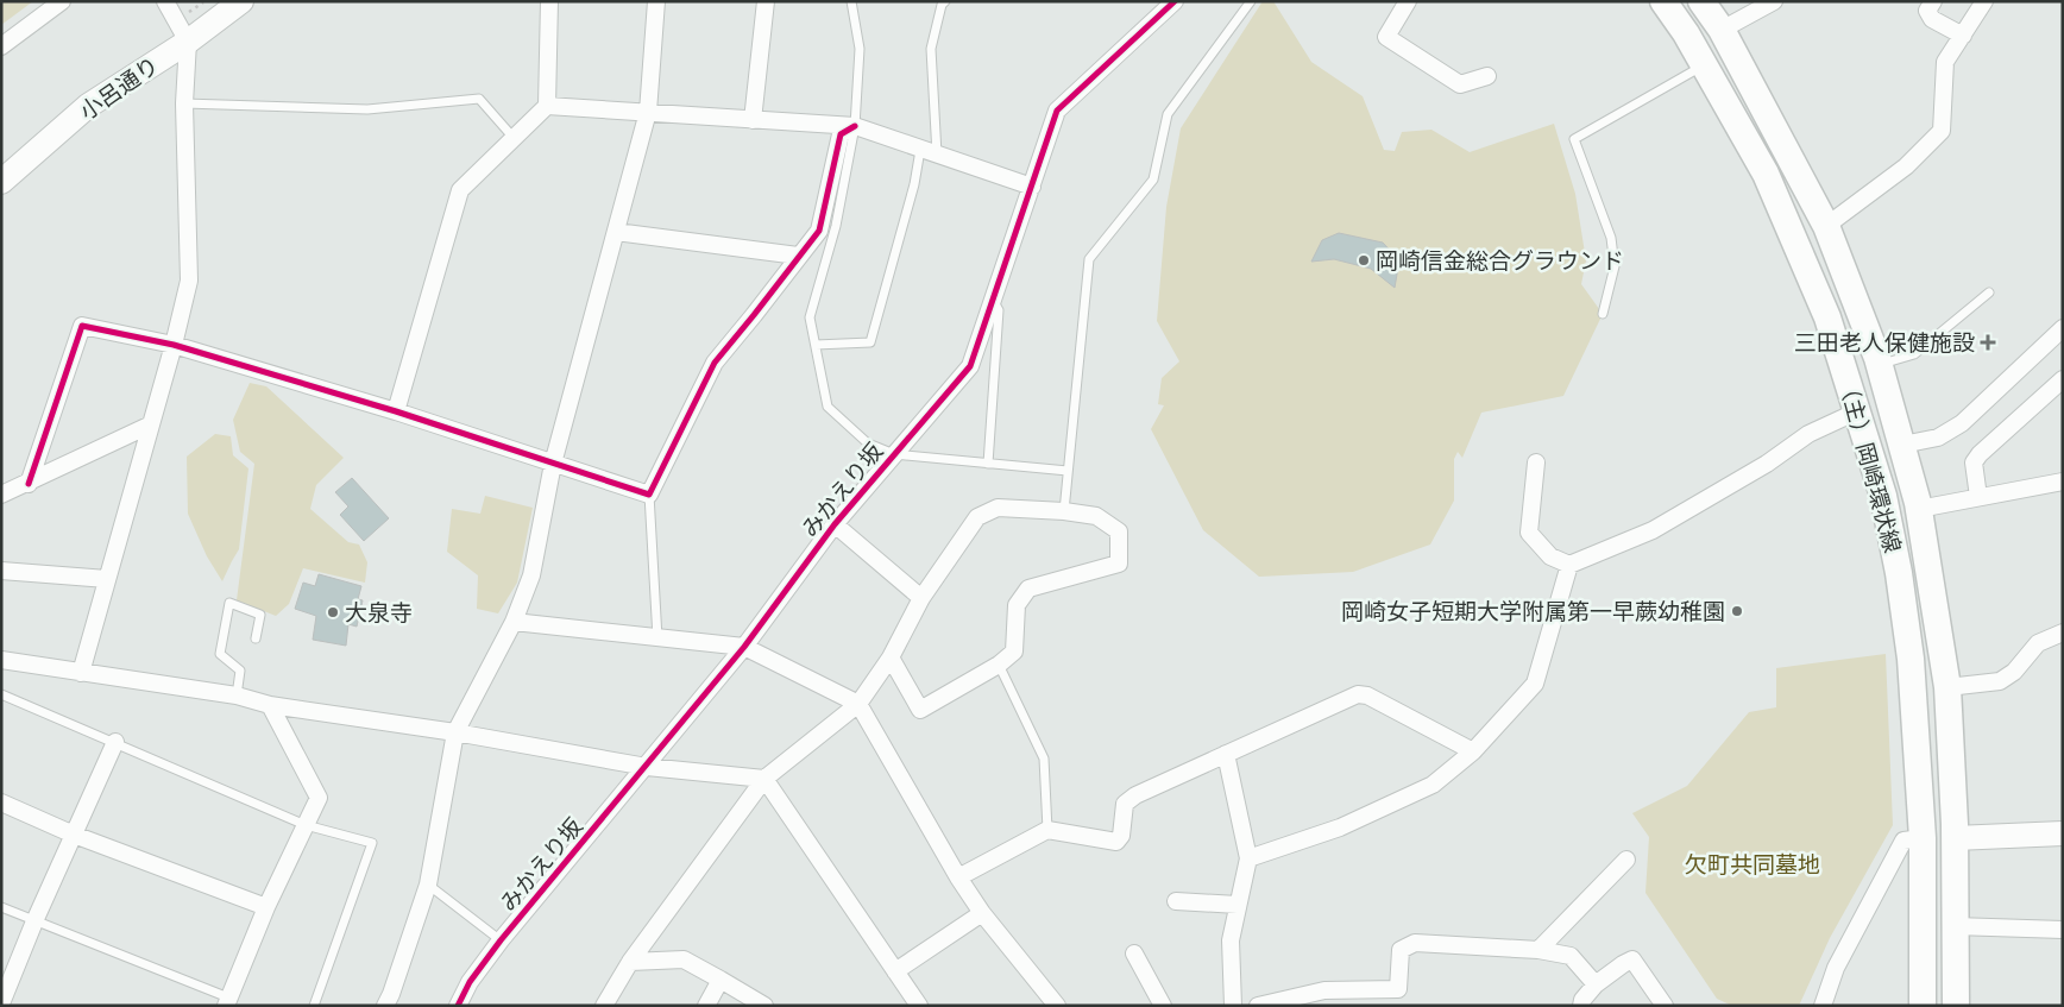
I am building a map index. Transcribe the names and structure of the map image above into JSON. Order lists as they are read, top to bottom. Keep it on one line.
{"streets":{"main road":["（主）岡崎環状線"],"street":["小呂通り","みかえり坂"]},"parks":["欠町共同墓地"],"places":{"other":["岡崎信金総合グラウンド","岡崎女子短期大学附属第一早蕨幼稚園","大泉寺"],"health":["三田老人保健施設"]}}
